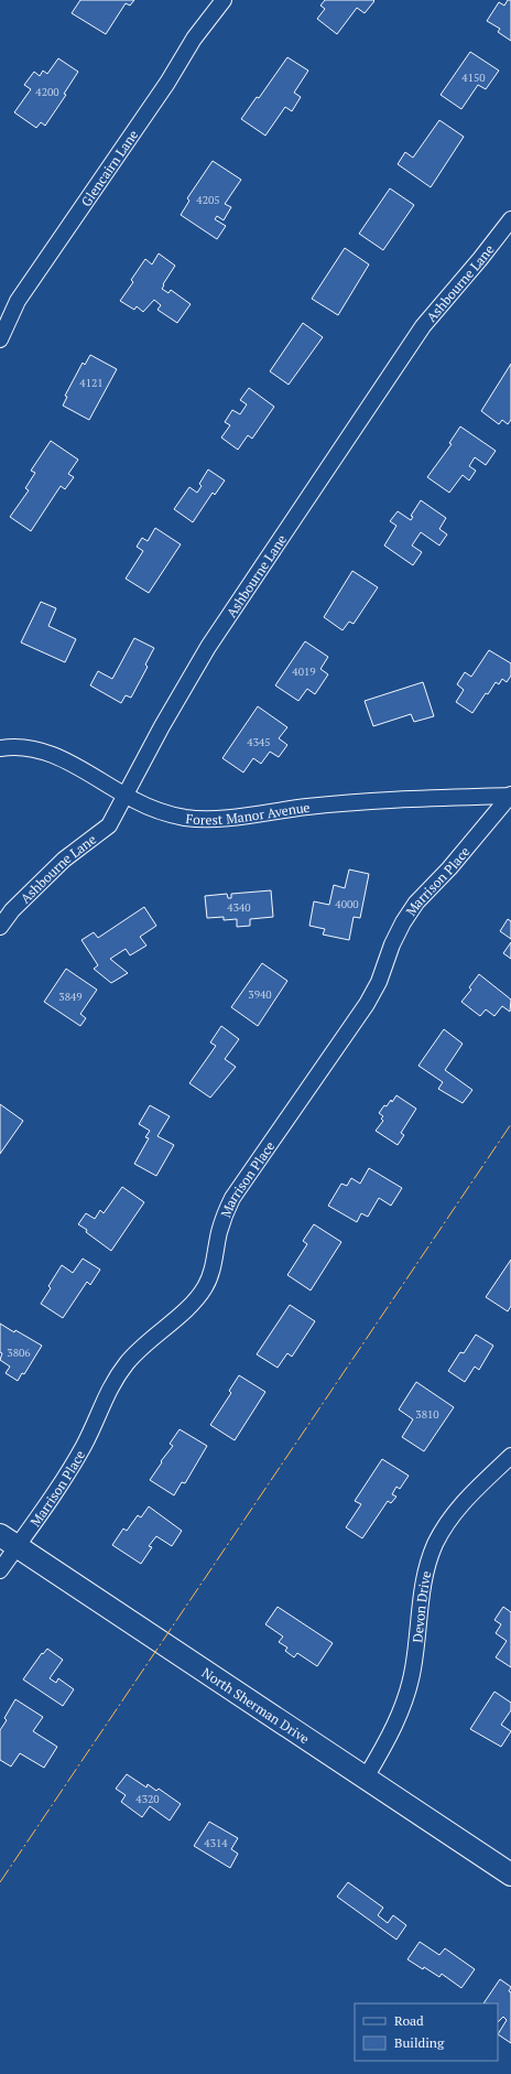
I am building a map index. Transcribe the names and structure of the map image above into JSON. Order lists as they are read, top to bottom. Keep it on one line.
{"streets":{"main road":["North Sherman Drive"],"street":["Glencairn Lane","Ashbourne Lane","Forest Manor Avenue","Marrison Place","Devon Drive"]},"crossings":[["Ashbourne Lane","Forest Manor Avenue"],["Forest Manor Avenue","Marrison Place"],["Marrison Place","North Sherman Drive"],["Devon Drive","North Sherman Drive"]],"house_numbers":["4150","4200","4205","4121","4019","4345","4000","4340","3940","3849","3806","3810","4320","4314"],"legend":["Road","Building"]}
